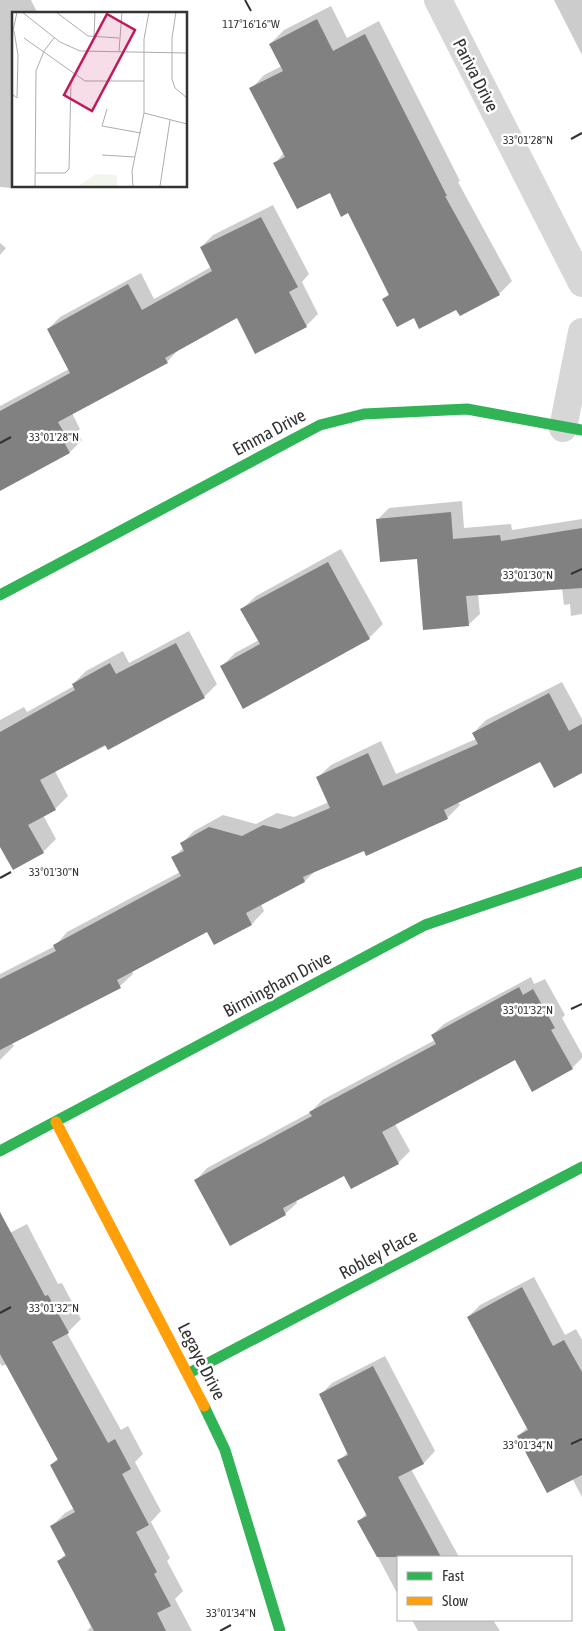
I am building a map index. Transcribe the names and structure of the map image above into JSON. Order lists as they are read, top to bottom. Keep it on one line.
{"streets":{"street":["Pariva Drive","Emma Drive","Birmingham Drive","Robley Place","Legaye Drive"]},"crossings":[["Birmingham Drive","Legaye Drive"],["Robley Place","Legaye Drive"]],"legend":["Fast","Slow"],"coordinates":["117°16'16\"W","33°01'28\"N","33°01'30\"N","33°01'32\"N","33°01'34\"N"]}
